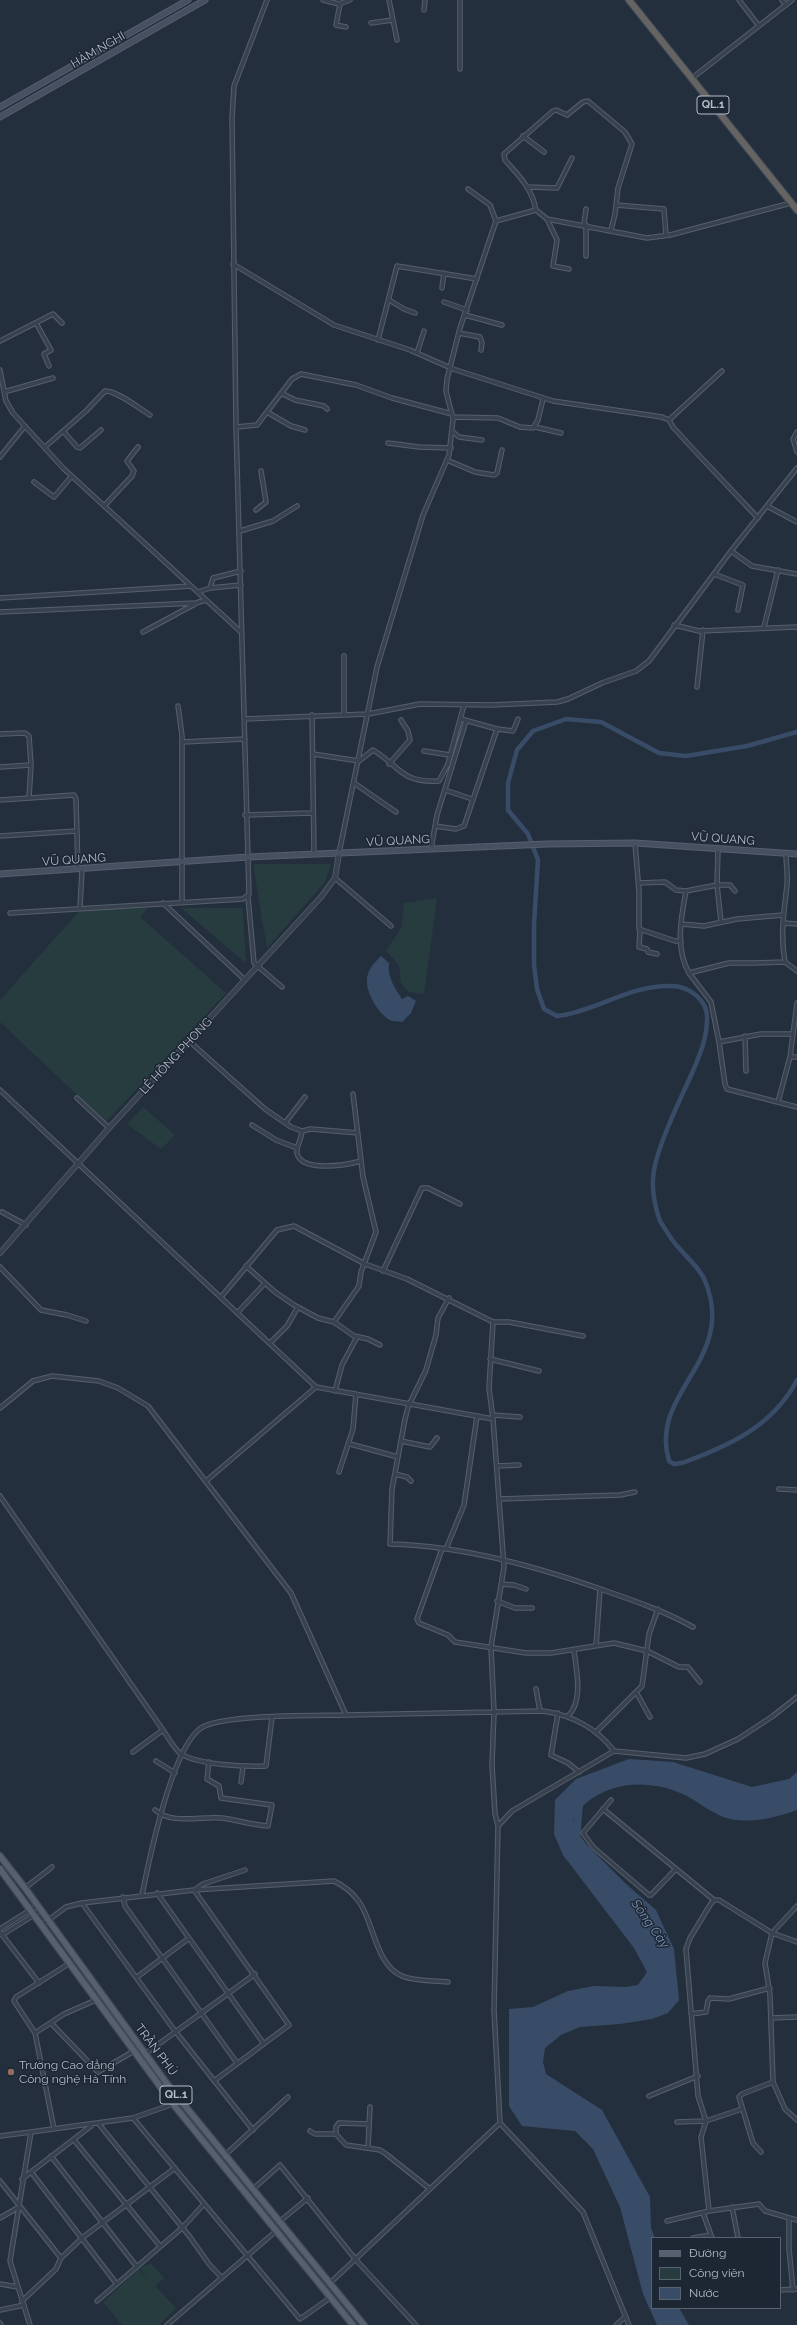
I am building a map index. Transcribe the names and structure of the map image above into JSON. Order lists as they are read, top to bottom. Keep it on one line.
{"streets":{"highway":["QL.1"],"main road":["HÀM NGHI","VŨ QUANG","TRẦN PHÚ"],"street":["LÊ HỒNG PHONG"]},"crossings":[["VŨ QUANG","LÊ HỒNG PHONG"]],"water":["Sông Cày"],"places":["Trường Cao đẳng Công nghệ Hà Tĩnh"],"legend":["Đường","Công viên","Nước"]}
